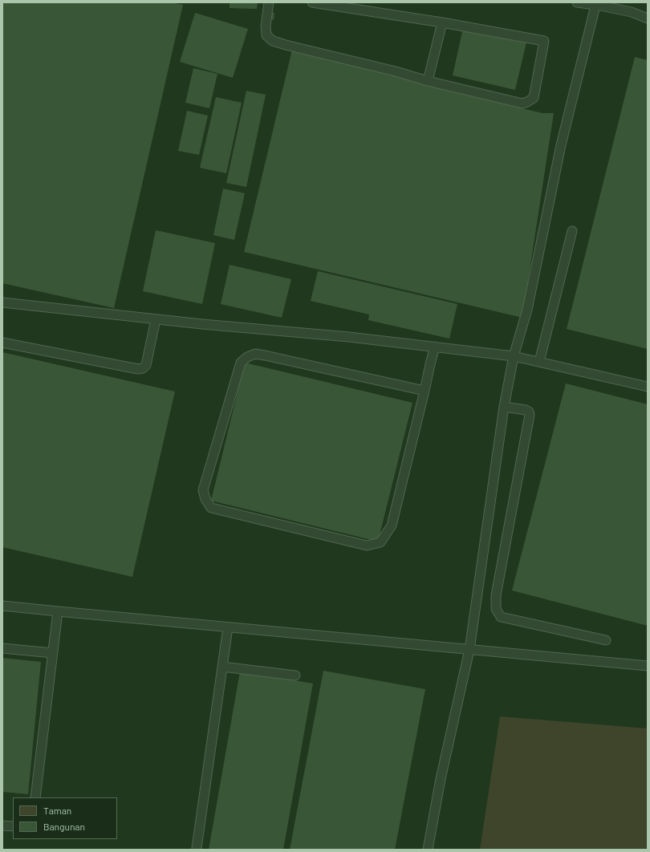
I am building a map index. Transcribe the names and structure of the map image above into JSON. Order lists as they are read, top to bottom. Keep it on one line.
{"legend":["Taman","Bangunan"]}
